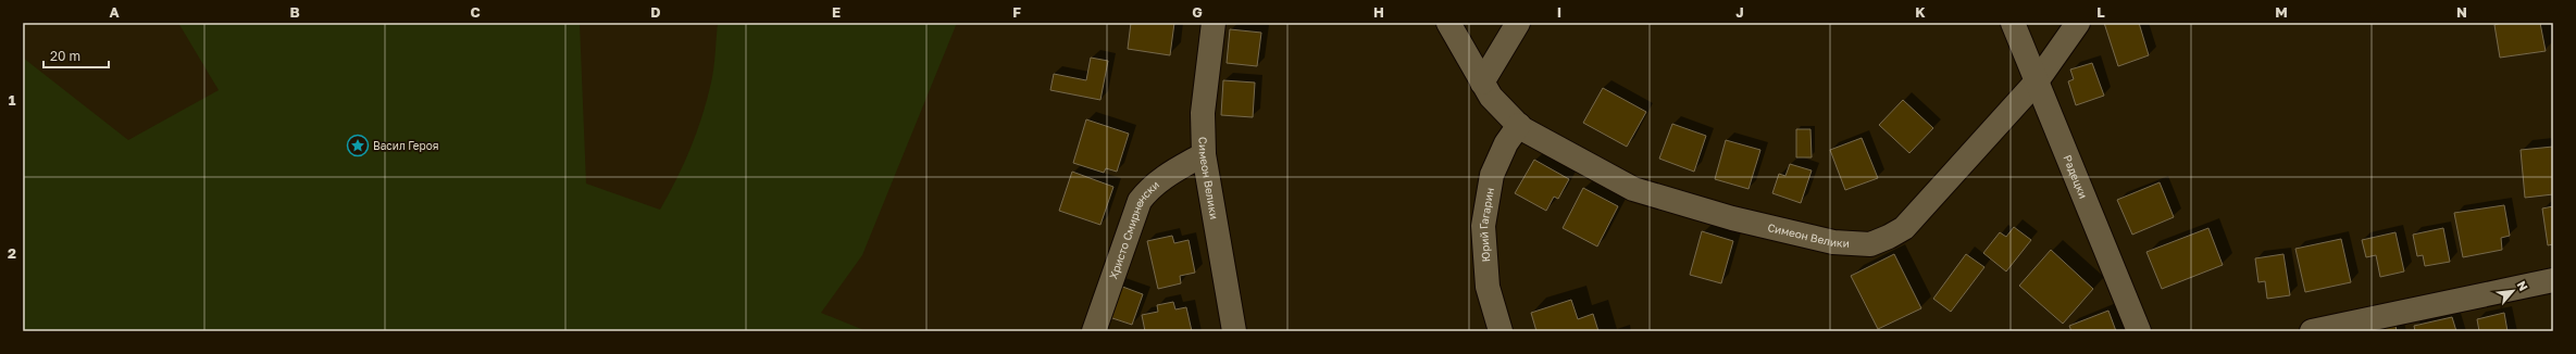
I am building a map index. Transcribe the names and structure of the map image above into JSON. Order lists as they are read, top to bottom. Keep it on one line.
{"streets":{"street":["Симеон Велики","Радецки","Юрий Гагарин","Христо Смирненски"]},"crossings":[["Симеон Велики","Радецки"],["Симеон Велики","Юрий Гагарин"],["Симеон Велики","Христо Смирненски"]],"places":{"place":["Васил Героя"]},"scale_bar":"20 m","north":"top right","grid":{"columns":["A","B","C","D","E","F","G","H","I","J","K","L","M","N"],"rows":["1","2"]}}
